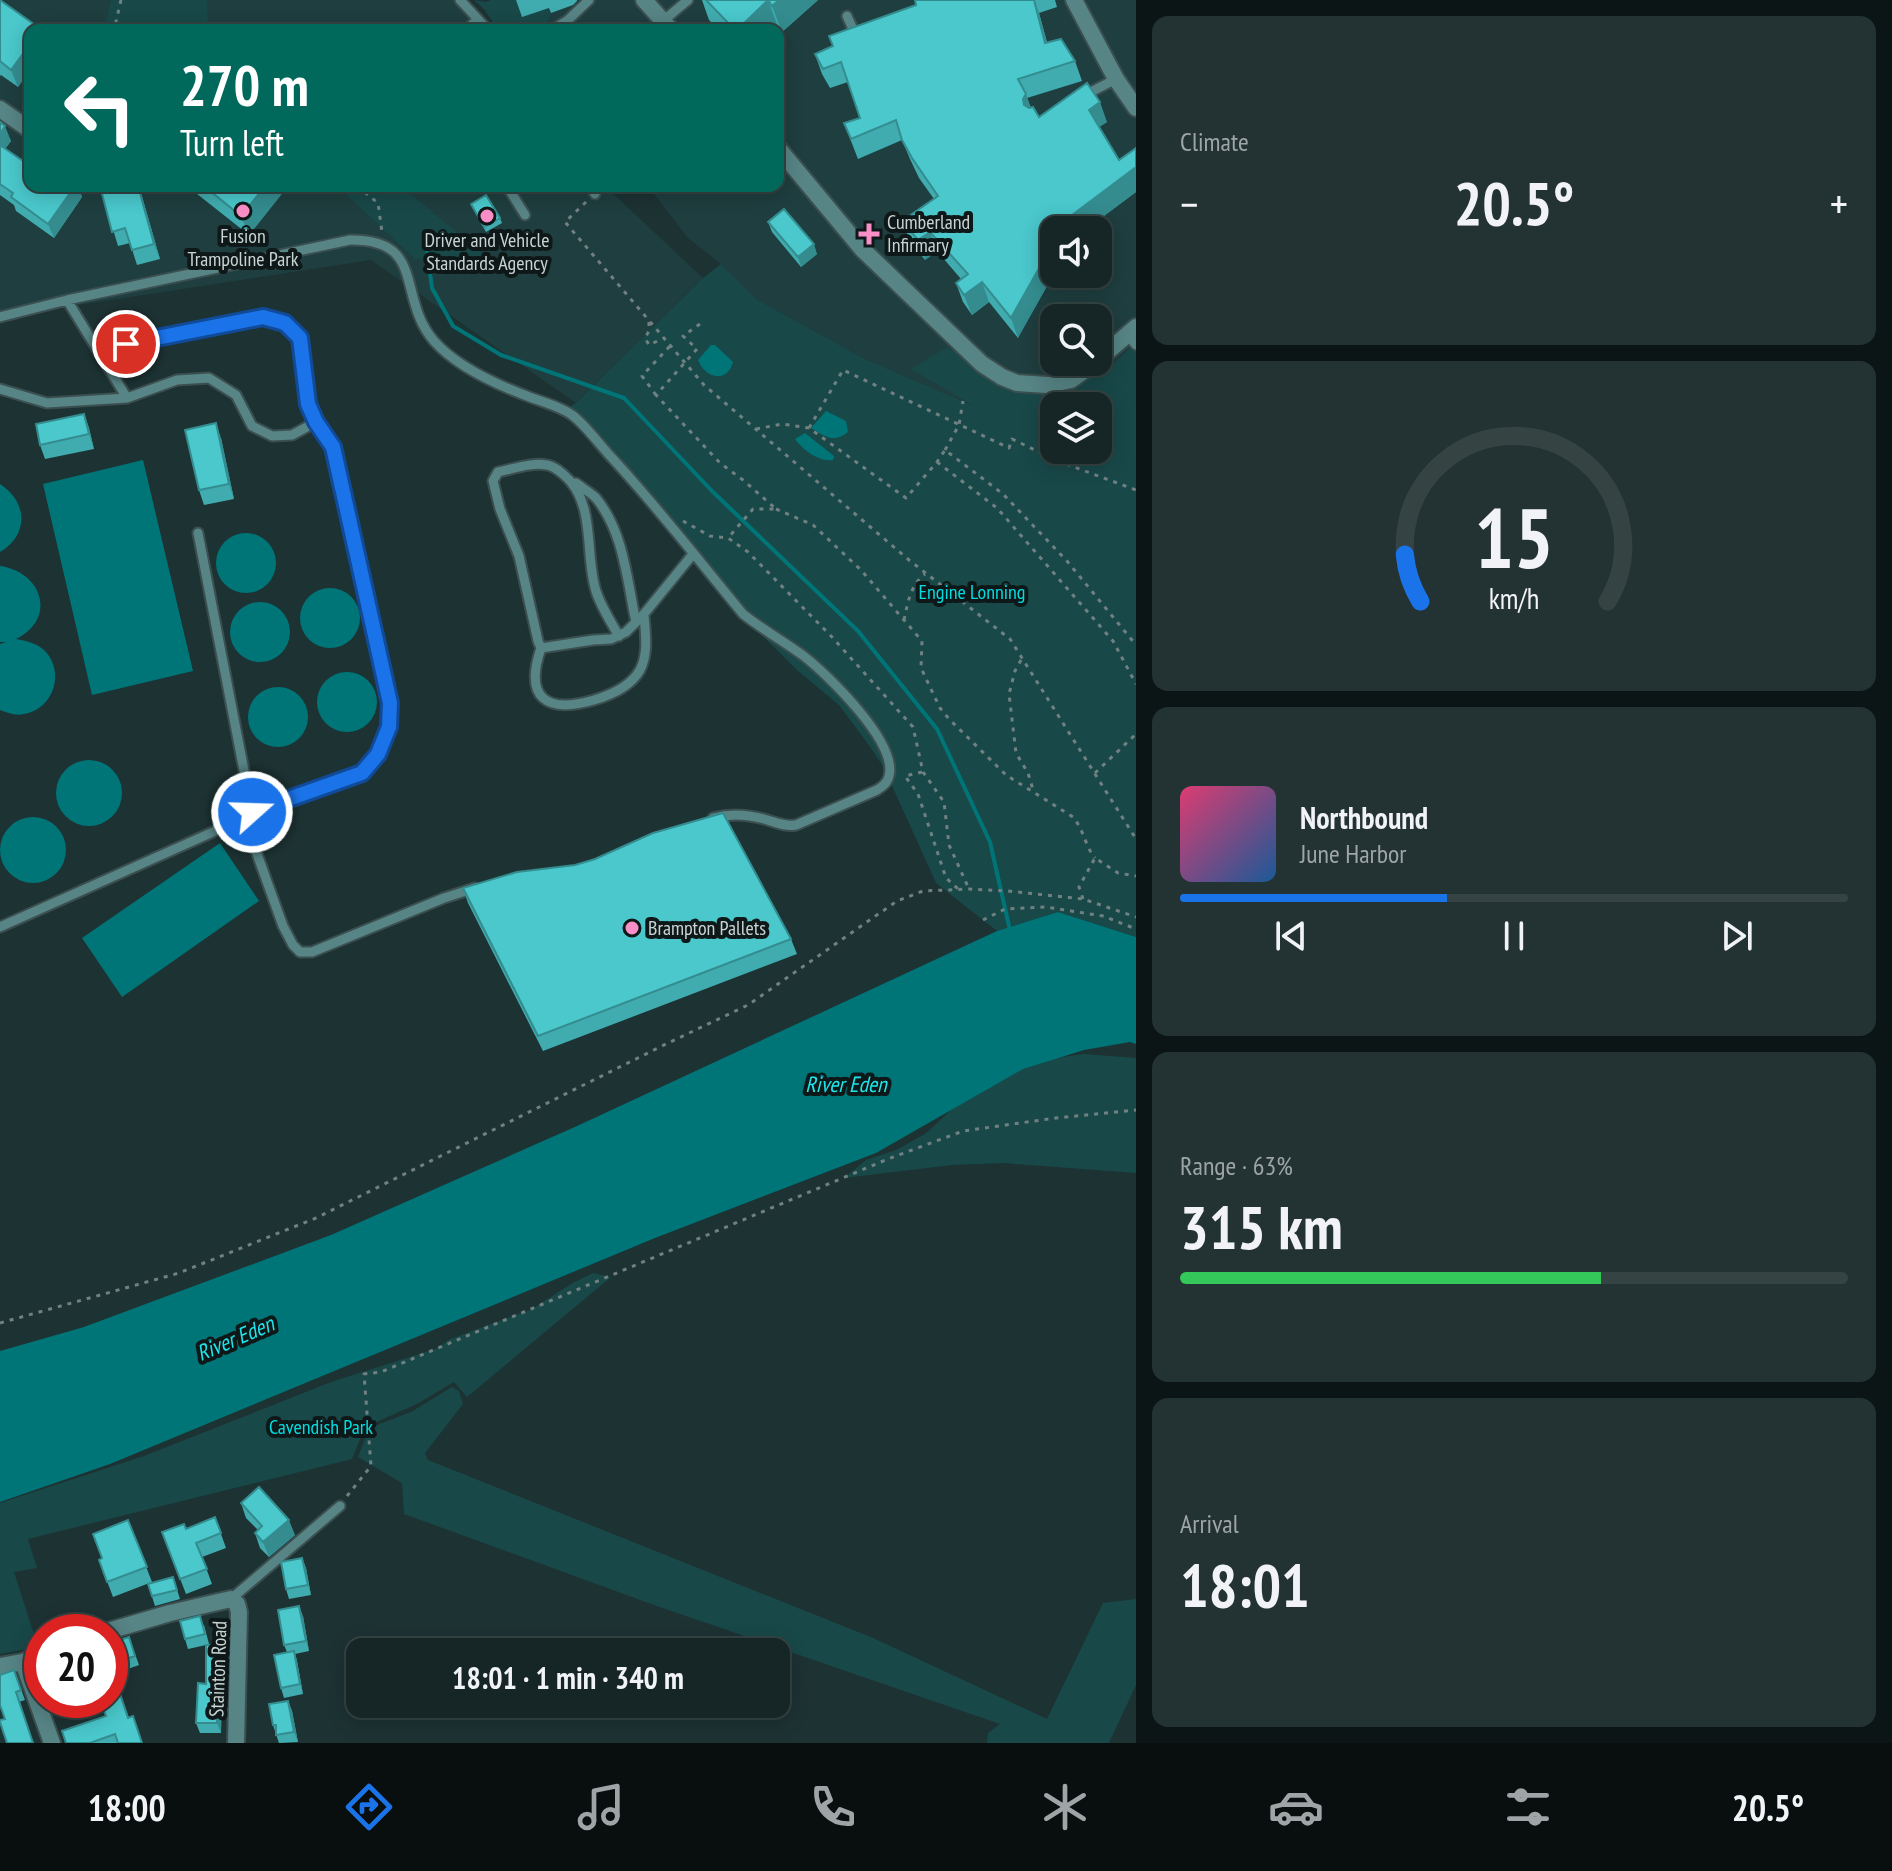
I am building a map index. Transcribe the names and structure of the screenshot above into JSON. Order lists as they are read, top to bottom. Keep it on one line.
{"streets":{"street":["Stainton Road"]},"water":["River Eden"],"parks":["Engine Lonning","Cavendish Park"],"places":{"other":["Fusion Trampoline Park","Driver and Vehicle Standards Agency","Brampton Pallets"],"health":["Cumberland Infirmary"]},"page":{"tile":["Climate",["Range · 63%","315 km"],["Arrival","18:01"]],"turn":["270 m","Turn left"],"heat":["−","20.5°","+"],"song":["Northbound","June Harbor"],"limit":"20","trip":"18:01 · 1 min · 340 m","tabs":["18:00","20.5°"],"gauge":["15","km/h"]}}
